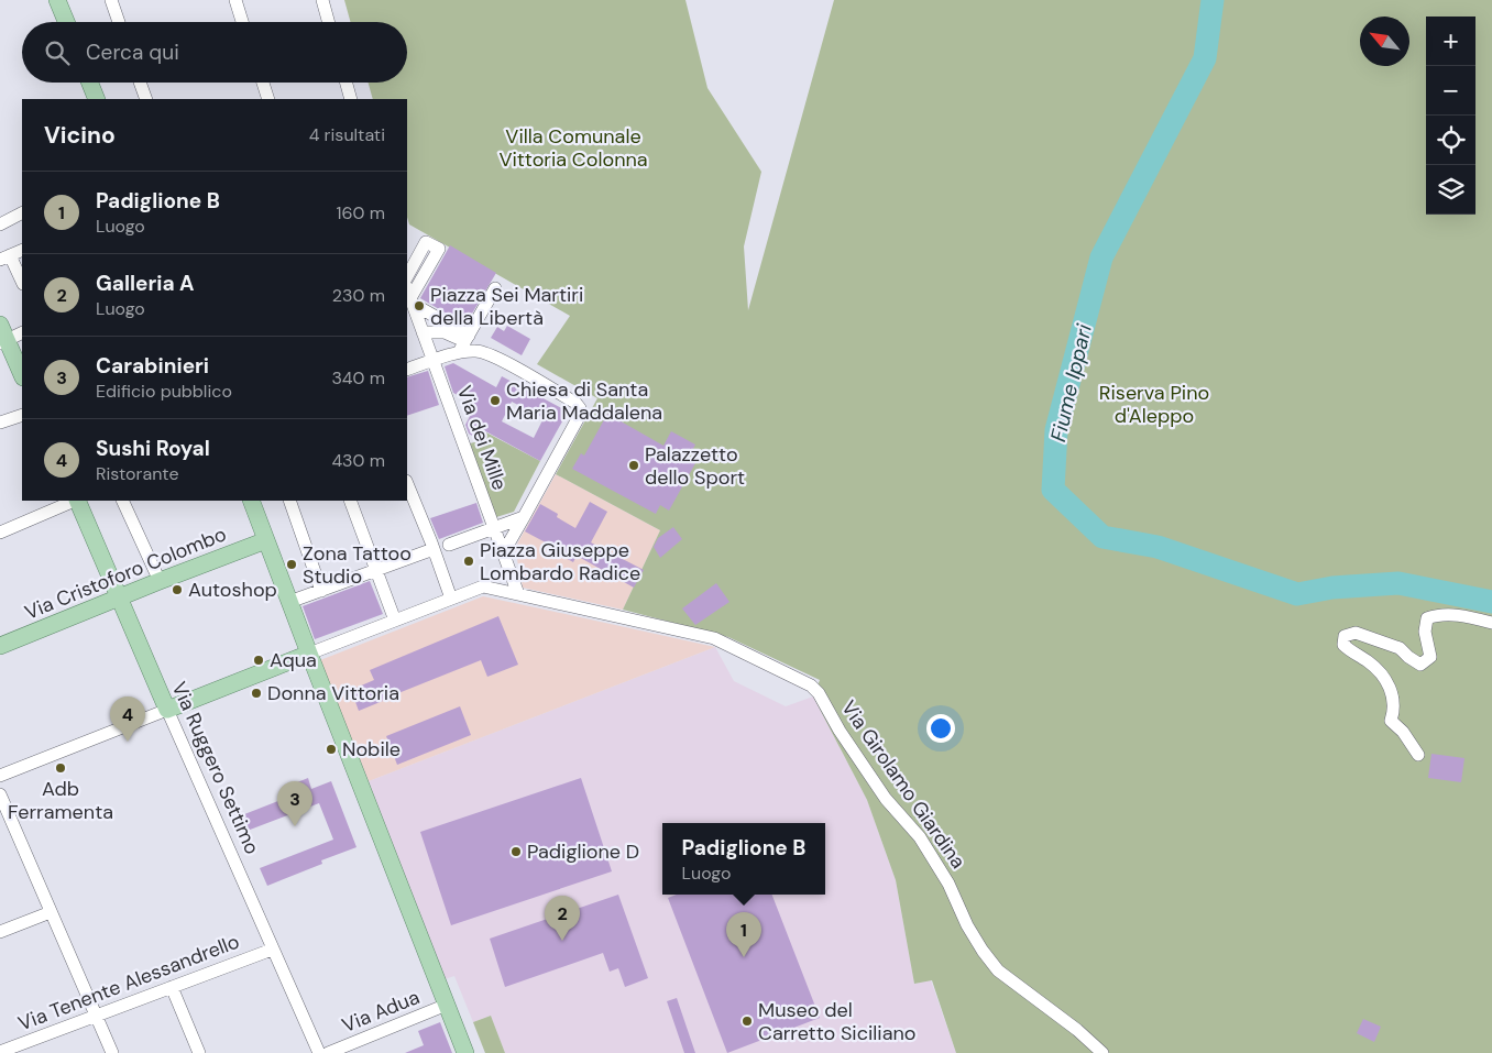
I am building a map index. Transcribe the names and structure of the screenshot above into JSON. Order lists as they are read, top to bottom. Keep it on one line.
{"streets":{"main road":["Via Cristoforo Colombo","Via Ruggero Settimo"],"street":["Via dei Mille","Via Girolamo Giardina","Via Tenente Alessandrello","Via Adua"]},"crossings":[["Via dei Mille","Via Girolamo Giardina"],["Via Cristoforo Colombo","Via Ruggero Settimo"],["Via Ruggero Settimo","Via Tenente Alessandrello"]],"water":["Fiume Ippari"],"parks":["Villa Comunale Vittoria Colonna","Riserva Pino d'Aleppo"],"places":["Piazza Sei Martiri della Libertà","Chiesa di Santa Maria Maddalena","Palazzetto dello Sport","Piazza Giuseppe Lombardo Radice","Zona Tattoo Studio","Autoshop","Aqua","Donna Vittoria","Nobile","Adb Ferramenta","Padiglione D","Museo del Carretto Siciliano"],"north":"top left","page":{"map_buttons":["+","−"],"search":"Cerca qui","heading":["Vicino","4 risultati"],"list":[{"mark":"1","name":"Padiglione B","note":"Luogo","value":"160 m"},{"mark":"2","name":"Galleria A","note":"Luogo","value":"230 m"},{"mark":"3","name":"Carabinieri","note":"Edificio pubblico","value":"340 m"},{"mark":"4","name":"Sushi Royal","note":"Ristorante","value":"430 m"}],"pins":["4","3","2","1"],"popup":["Padiglione B","Luogo"]}}
